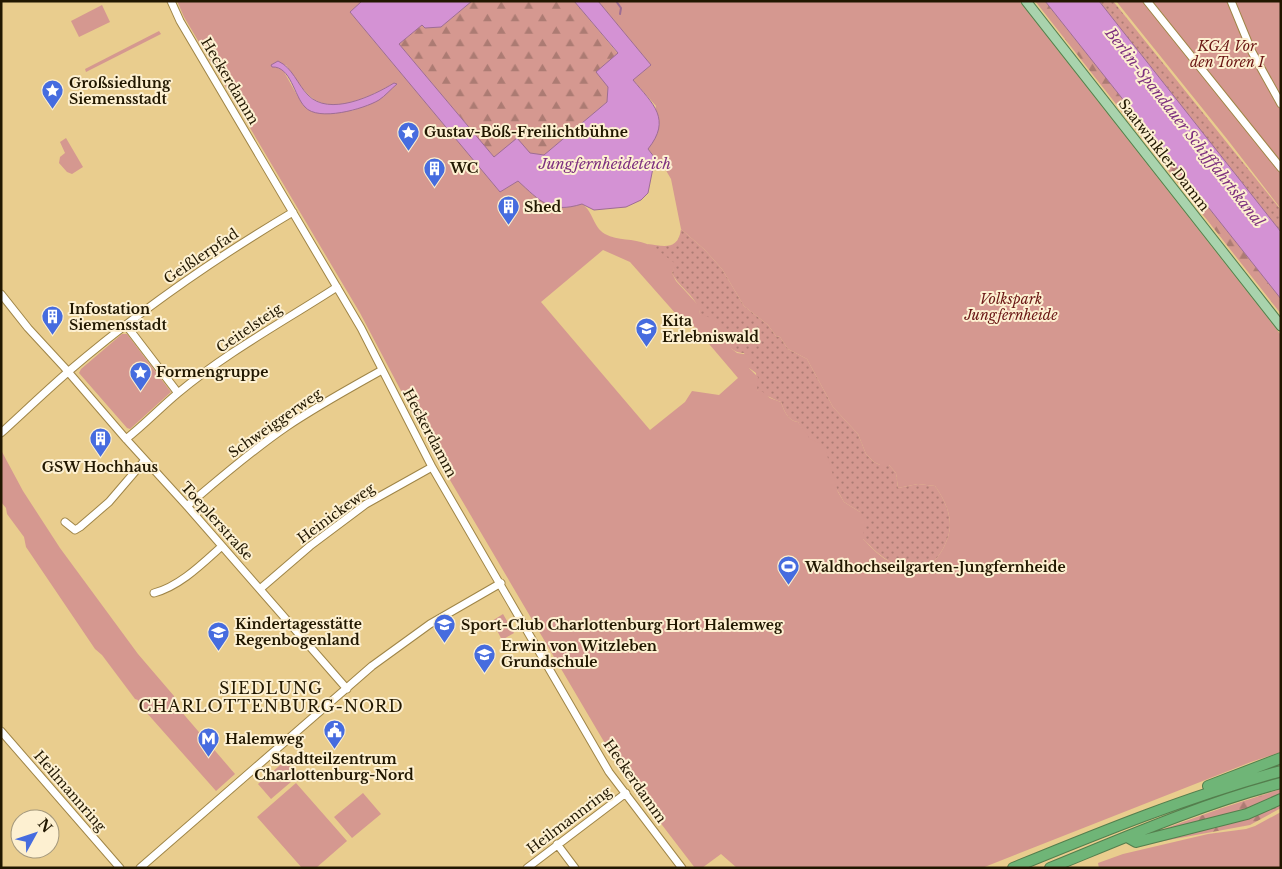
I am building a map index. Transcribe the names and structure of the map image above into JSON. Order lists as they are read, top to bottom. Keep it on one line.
{"streets":{"main road":["Saatwinkler Damm"],"street":["Heckerdamm","Geißlerpfad","Geitelsteig","Schweiggerweg","Heinickeweg","Toeplerstraße","Heilmannring"]},"crossings":[["Heckerdamm","Geißlerpfad"],["Heckerdamm","Geitelsteig"],["Heckerdamm","Schweiggerweg"],["Heckerdamm","Heinickeweg"],["Heckerdamm","Heilmannring"],["Geißlerpfad","Toeplerstraße"],["Geitelsteig","Toeplerstraße"],["Schweiggerweg","Toeplerstraße"],["Heinickeweg","Toeplerstraße"]],"districts":["SIEDLUNG CHARLOTTENBURG-NORD"],"water":["Berlin-Spandauer Schifffahrtskanal","Jungfernheideteich"],"parks":["KGA Vor den Toren I","Volkspark Jungfernheide"],"places":{"place":["Großsiedlung Siemensstadt","Gustav-Böß-Freilichtbühne","Formengruppe"],"building":["WC","Shed","Infostation Siemensstadt","GSW Hochhaus"],"school or university":["Kita Erlebniswald","Sport-Club Charlottenburg Hort Halemweg","Kindertagesstätte Regenbogenland","Erwin von Witzleben Grundschule"],"sports":["Waldhochseilgarten-Jungfernheide"],"public building":["Stadtteilzentrum Charlottenburg-Nord"],"metro station":["Halemweg"]},"north":"top right"}
